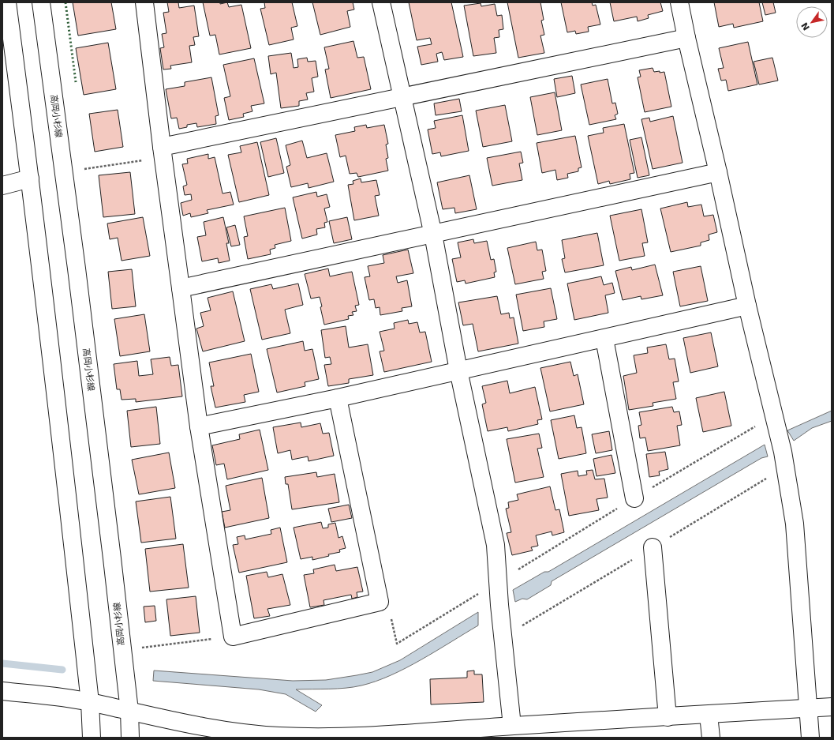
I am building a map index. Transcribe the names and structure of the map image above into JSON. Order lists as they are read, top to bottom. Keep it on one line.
{"streets":{"street":["高岡小杉線"]},"north":"bottom left"}
